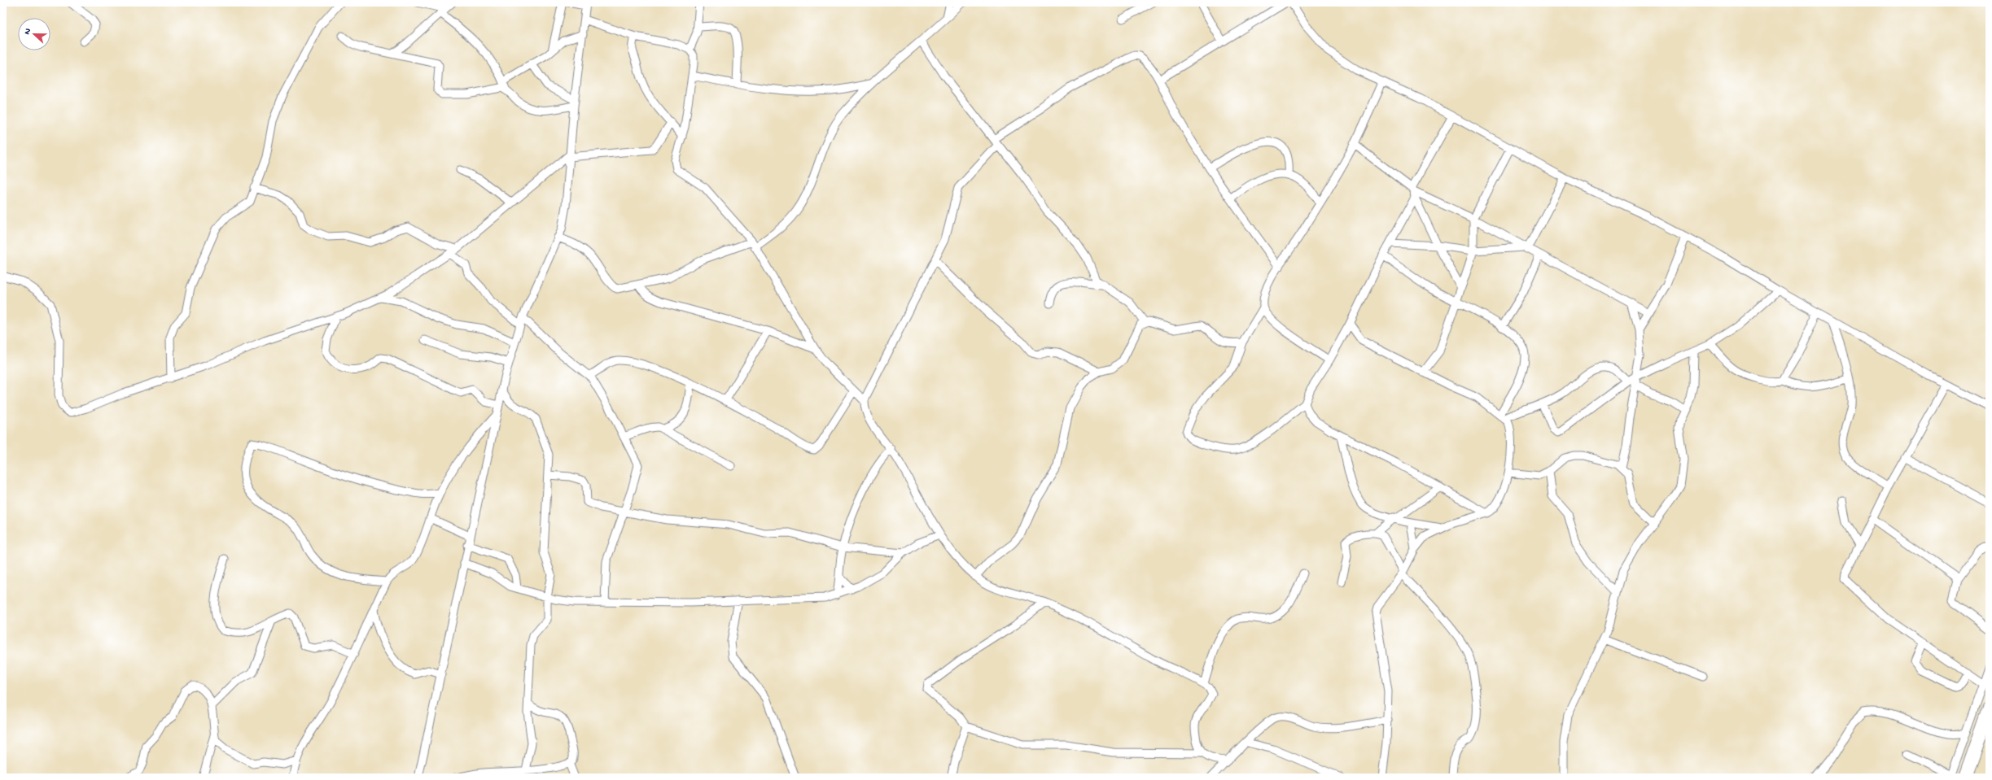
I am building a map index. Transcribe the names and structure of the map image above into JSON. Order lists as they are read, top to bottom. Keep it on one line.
{"north":"left"}
